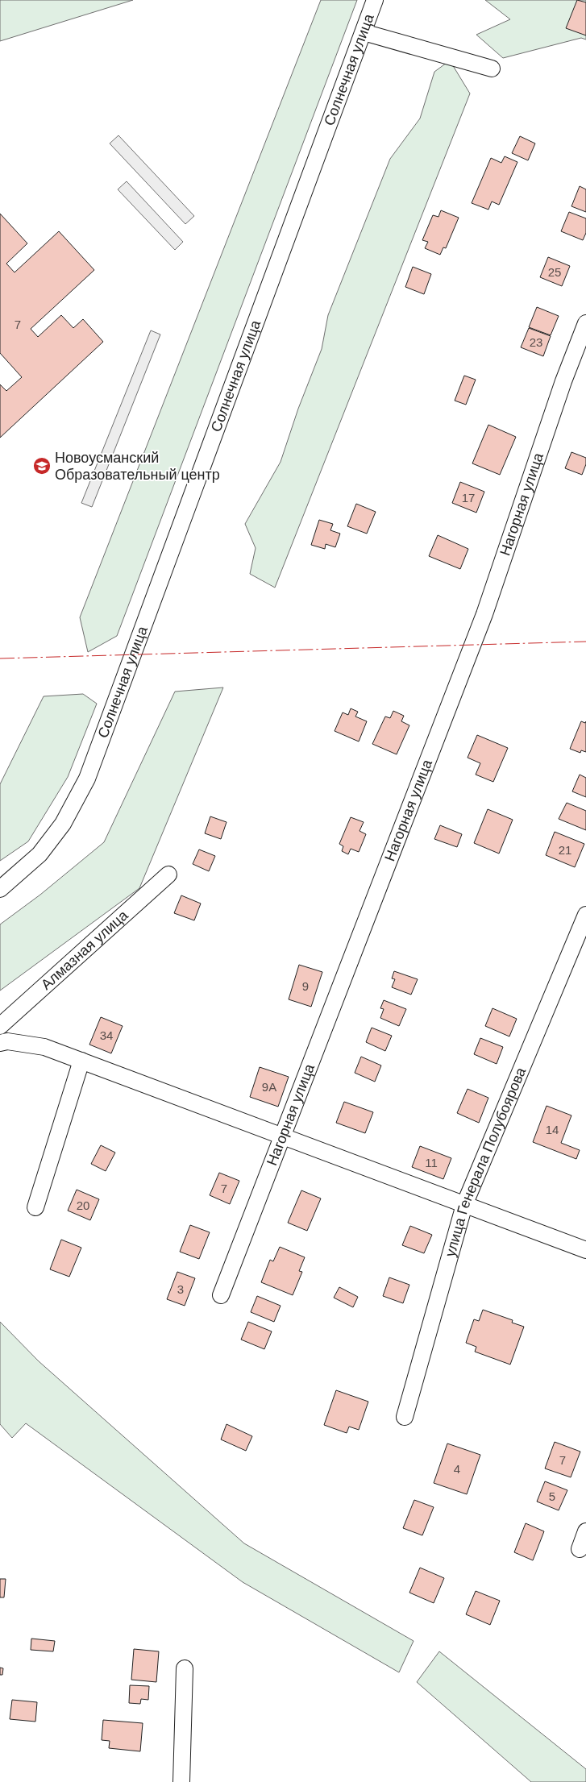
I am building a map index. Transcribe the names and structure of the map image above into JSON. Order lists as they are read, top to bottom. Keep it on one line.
{"streets":{"street":["Солнечная улица","Нагорная улица","Алмазная улица","улица Генерала Полубоярова"]},"places":{"school or university":["Новоусманский Образовательный центр"]},"house_numbers":["25","7","23","17","21","9","34","9А","14","11","7","20","3","7","4","5"]}
